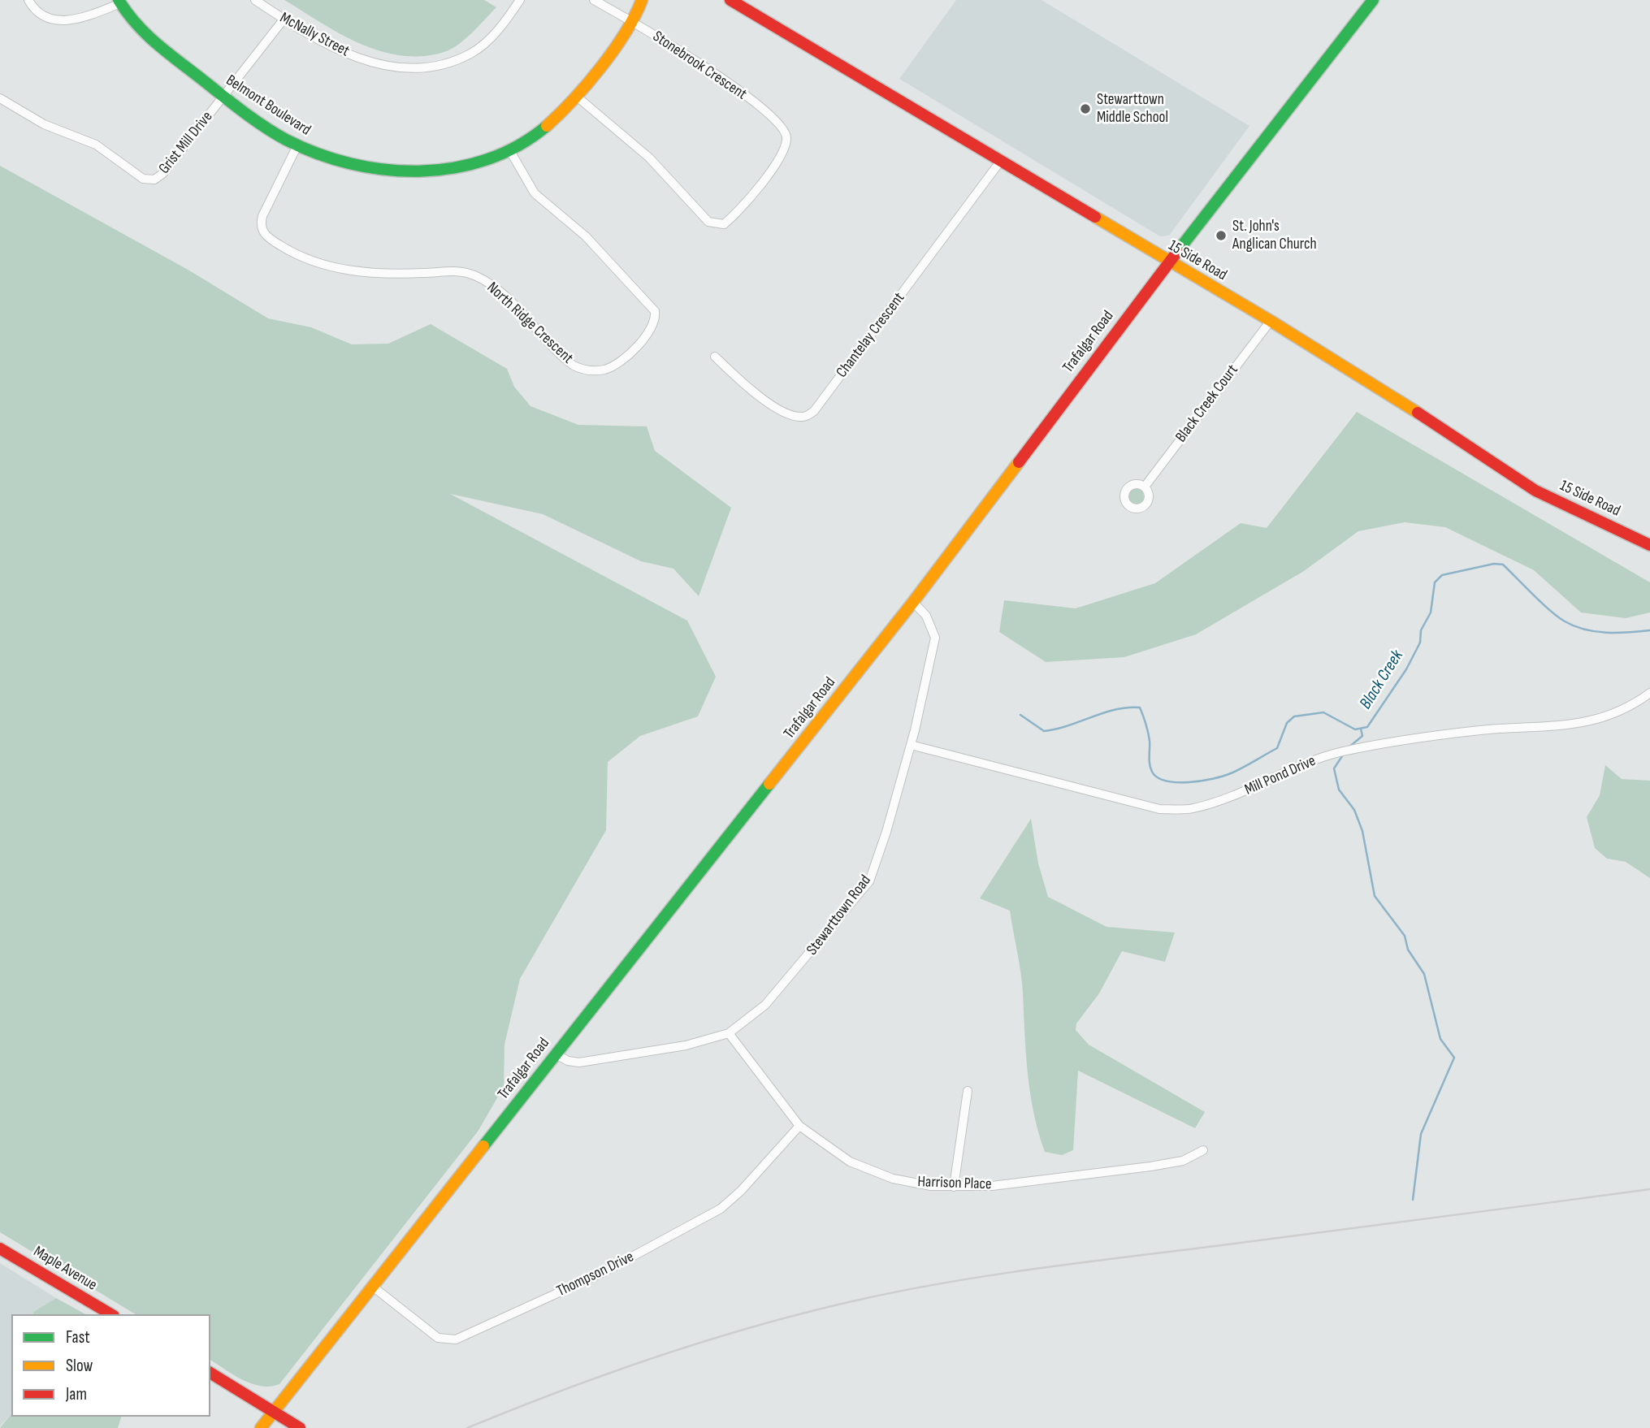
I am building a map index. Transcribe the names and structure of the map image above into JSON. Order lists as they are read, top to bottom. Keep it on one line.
{"streets":{"main road":["Belmont Boulevard","15 Side Road","Trafalgar Road","Maple Avenue"],"street":["McNally Street","Stonebrook Crescent","Grist Mill Drive","North Ridge Crescent","Chantelay Crescent","Black Creek Court","Mill Pond Drive","Stewarttown Road","Harrison Place","Thompson Drive"]},"crossings":[["McNally Street","Grist Mill Drive"],["Stonebrook Crescent","Belmont Boulevard"],["Belmont Boulevard","Grist Mill Drive"],["Belmont Boulevard","North Ridge Crescent"],["15 Side Road","Chantelay Crescent"],["15 Side Road","Trafalgar Road"],["15 Side Road","Black Creek Court"],["Trafalgar Road","Stewarttown Road"],["Trafalgar Road","Thompson Drive"],["Mill Pond Drive","Stewarttown Road"],["Stewarttown Road","Harrison Place"],["Harrison Place","Thompson Drive"]],"water":["Black Creek"],"places":["Stewarttown Middle School","St. John's Anglican Church"],"legend":["Fast","Slow","Jam"]}
